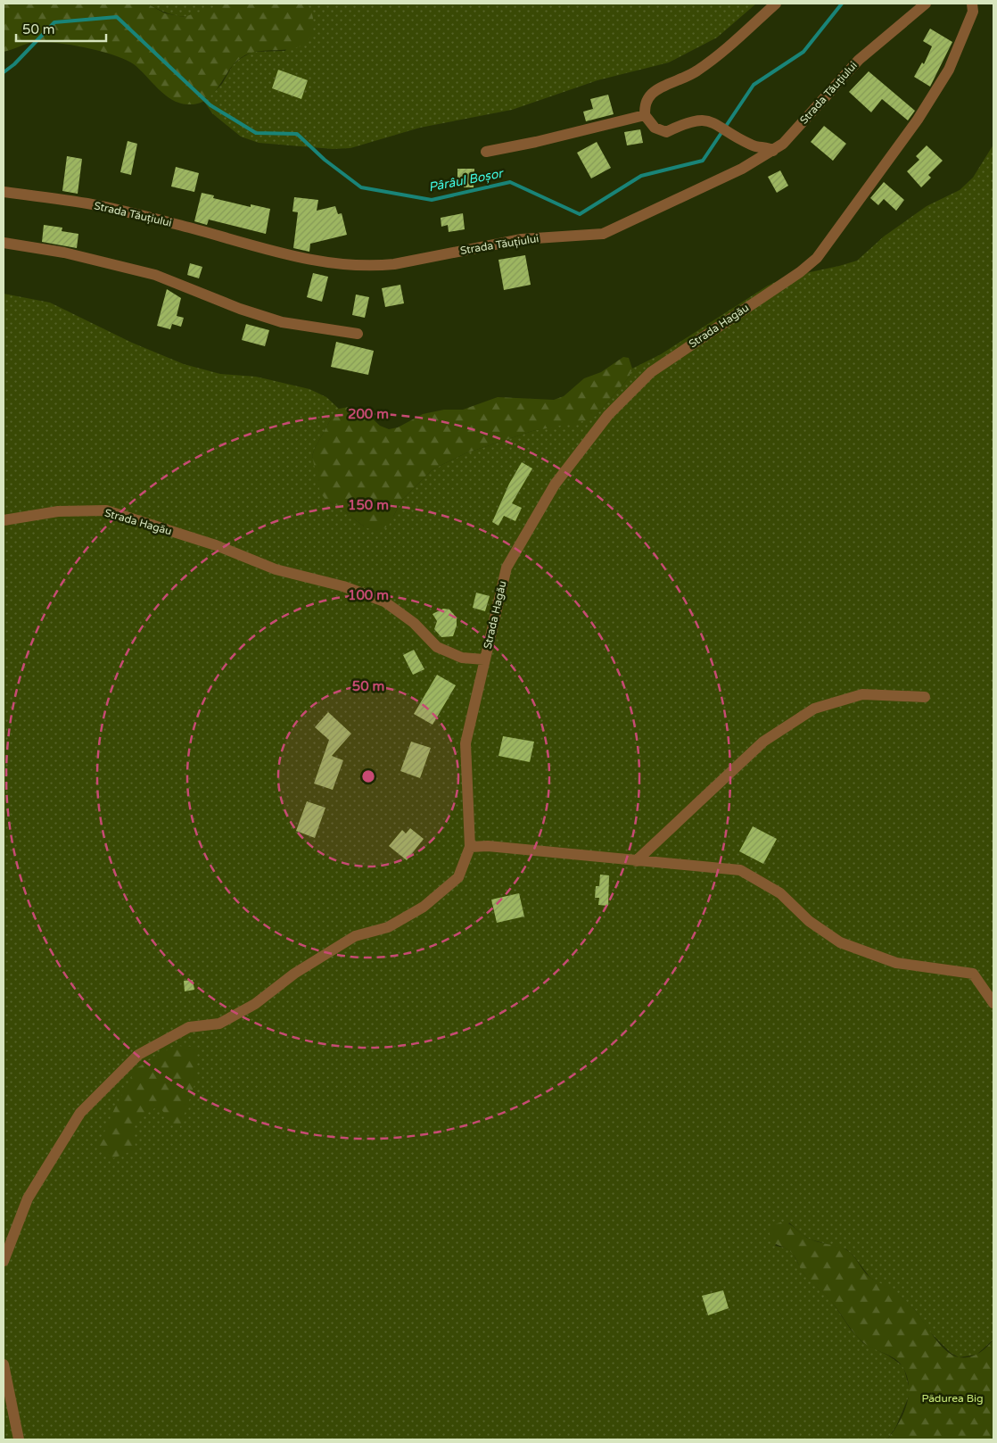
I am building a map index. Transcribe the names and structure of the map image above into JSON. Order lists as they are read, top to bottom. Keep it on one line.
{"streets":{"street":["Strada Tăuțiului","Strada Hagău"]},"water":["Pârâul Boșor"],"parks":["Pădurea Big"],"scale_bar":"50 m","rings":["200 m","150 m","100 m","50 m"]}
